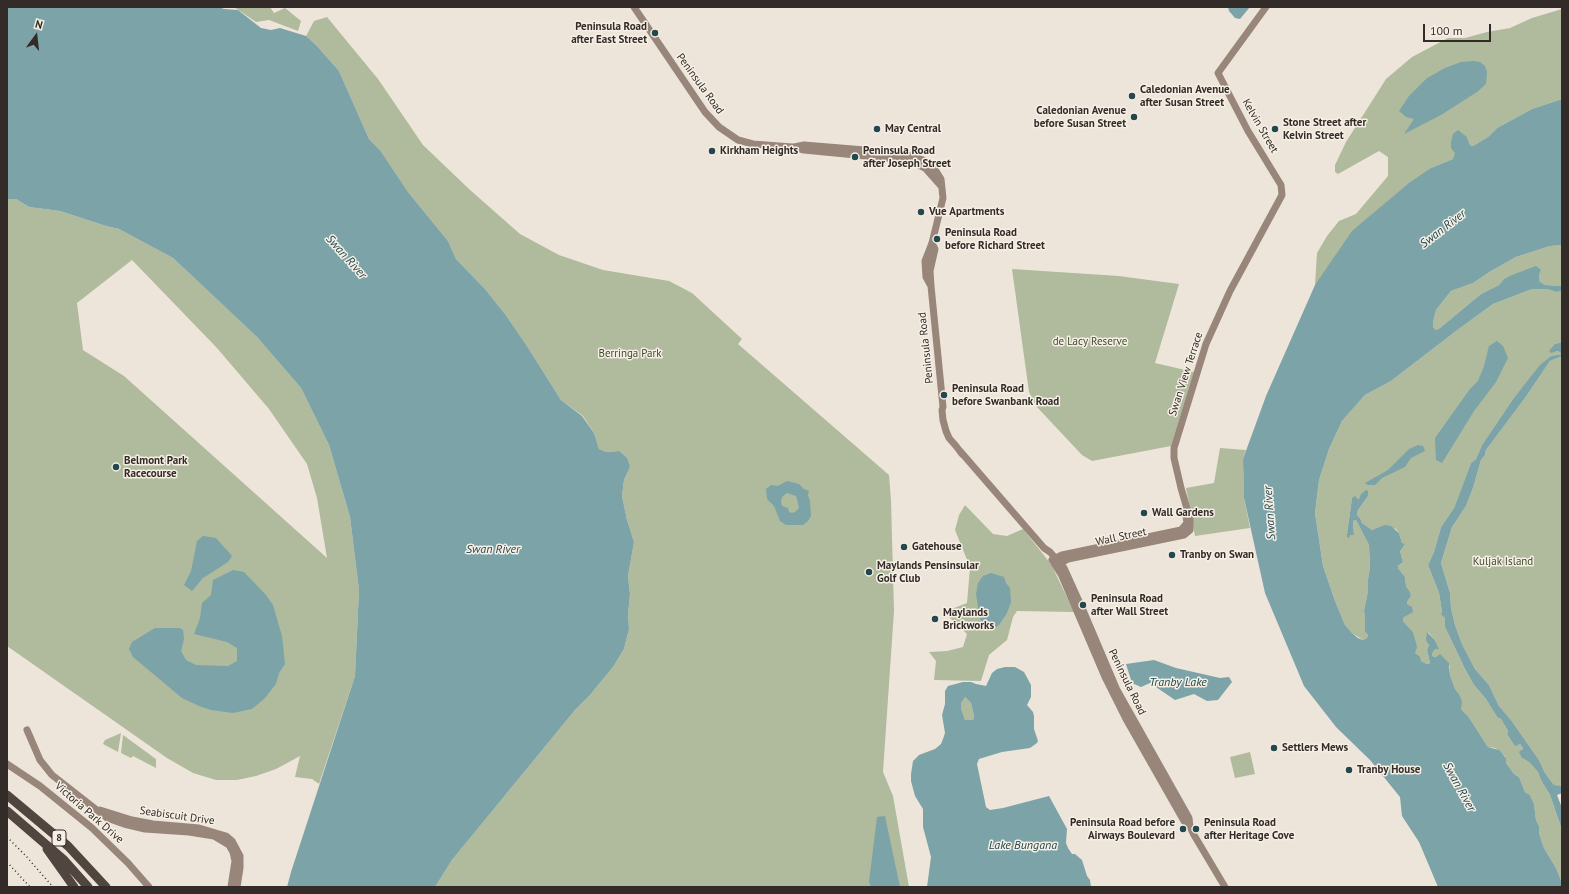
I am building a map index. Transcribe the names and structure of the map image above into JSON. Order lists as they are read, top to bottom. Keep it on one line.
{"streets":{"highway":["8"],"street":["Peninsula Road","Kelvin Street","Swan View Terrace","Wall Street","Victoria Park Drive","Seabiscuit Drive"]},"crossings":[["Peninsula Road","Wall Street"],["Kelvin Street","Swan View Terrace"],["Swan View Terrace","Wall Street"]],"water":["Swan River","Tranby Lake","Lake Bungana"],"parks":["de Lacy Reserve","Berringa Park","Kuljak Island"],"places":["Peninsula Road after East Street","Caledonian Avenue after Susan Street","Caledonian Avenue before Susan Street","May Central","Stone Street after Kelvin Street","Kirkham Heights","Peninsula Road after Joseph Street","Vue Apartments","Peninsula Road before Richard Street","Peninsula Road before Swanbank Road","Belmont Park Racecourse","Wall Gardens","Gatehouse","Tranby on Swan","Maylands Pensinsular Golf Club","Peninsula Road after Wall Street","Maylands Brickworks","Settlers Mews","Tranby House","Peninsula Road before Airways Boulevard","Peninsula Road after Heritage Cove"],"scale_bar":"100 m","north":"top"}
